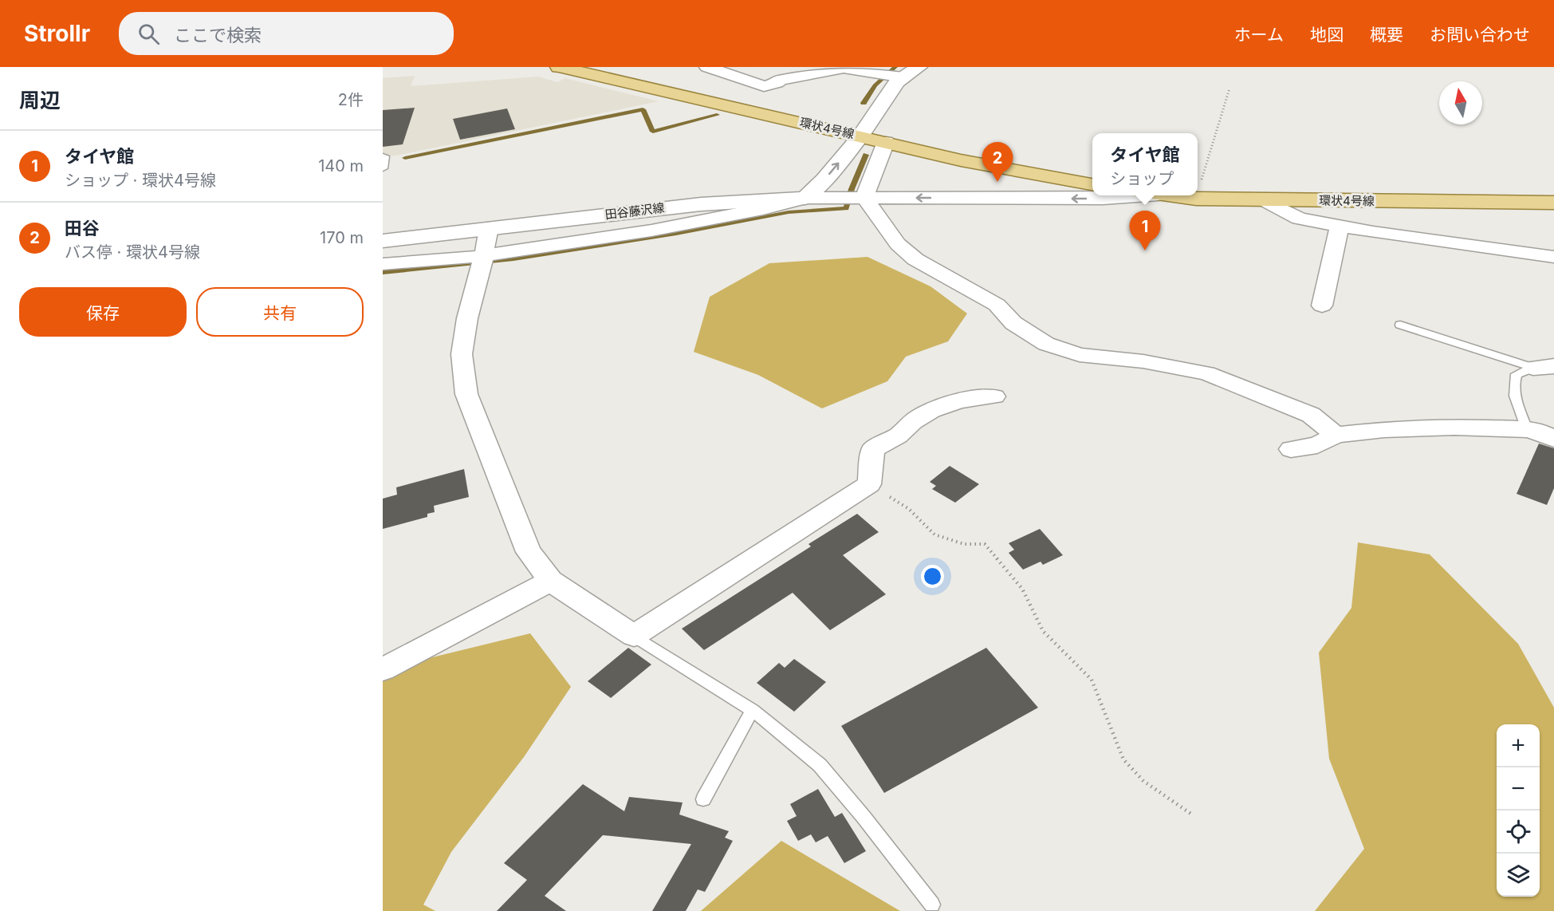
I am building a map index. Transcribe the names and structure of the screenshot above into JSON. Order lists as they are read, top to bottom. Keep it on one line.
{"streets":{"main road":["環状4号線","田谷藤沢線"]},"north":"top","page":{"header":"Strollr","search":"ここで検索","nav":["ホーム","地図","概要","お問い合わせ"],"heading":["周辺","2件"],"list":[{"mark":"1","name":"タイヤ館","note":"ショップ · 環状4号線","value":"140 m"},{"mark":"2","name":"田谷","note":"バス停 · 環状4号線","value":"170 m"}],"popup":["タイヤ館","ショップ"],"pins":["2","1"],"buttons":["保存","共有"],"map_buttons":["+","−"]}}
